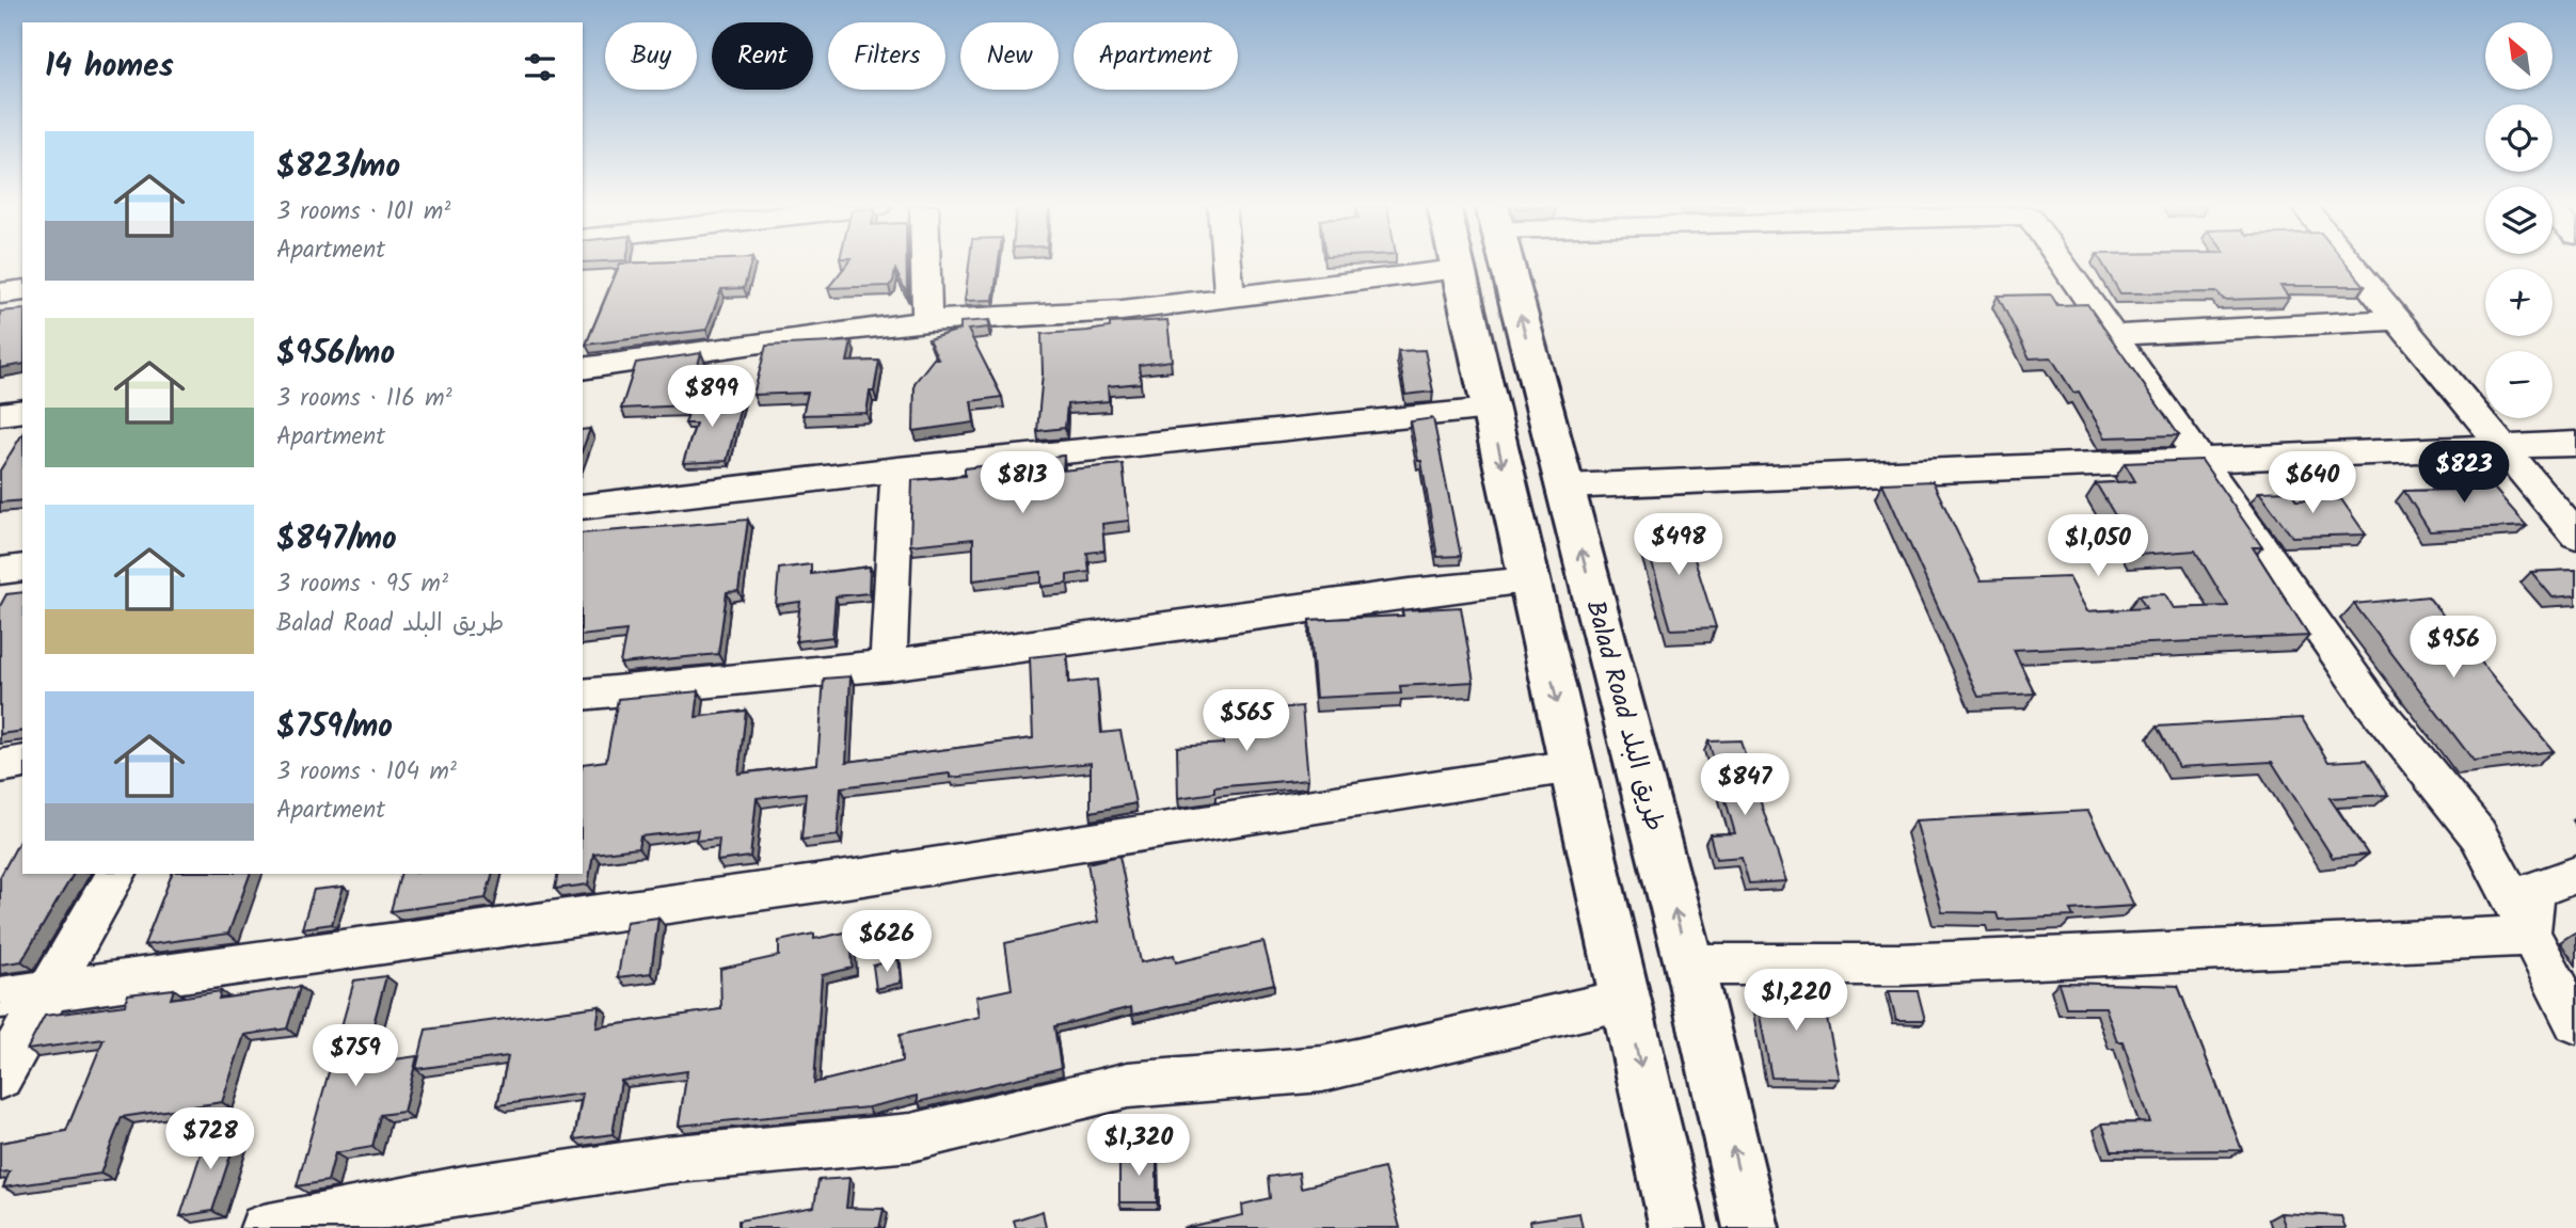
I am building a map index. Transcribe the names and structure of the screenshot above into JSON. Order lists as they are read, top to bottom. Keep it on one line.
{"streets":{"highway":["Balad Road طريق البلد"]},"north":"top left","page":{"map_buttons":["+","−"],"chip":["Buy","Rent","Filters","New","Apartment"],"heading":"14 homes","list":[{"name":"$823/mo","note":"3 rooms · 101 m² · Apartment"},{"name":"$956/mo","note":"3 rooms · 116 m² · Apartment"},{"name":"$847/mo","note":"3 rooms · 95 m² · Balad Road طريق البلد"},{"name":"$759/mo","note":"3 rooms · 104 m² · Apartment"}],"price":["$899","$823","$813","$640","$498","$1,050","$956","$565","$847","$626","$1,220","$759","$728","$1,320"]}}
